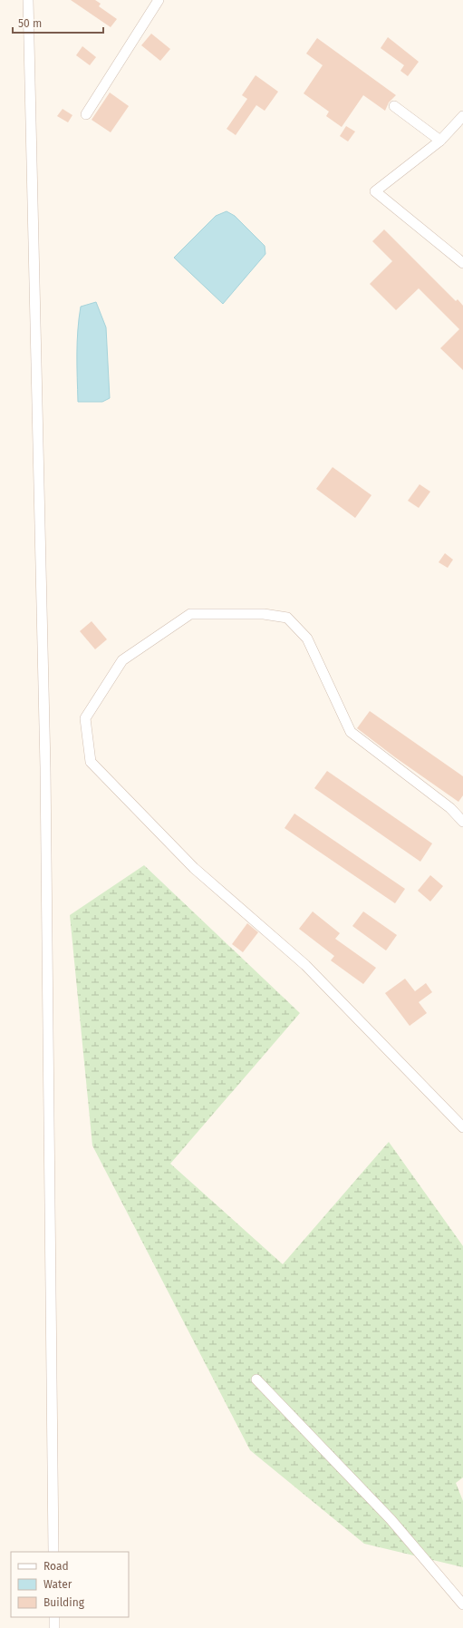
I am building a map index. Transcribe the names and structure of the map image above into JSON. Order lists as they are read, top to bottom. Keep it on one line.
{"legend":["Road","Water","Building"],"scale_bar":"50 m"}
